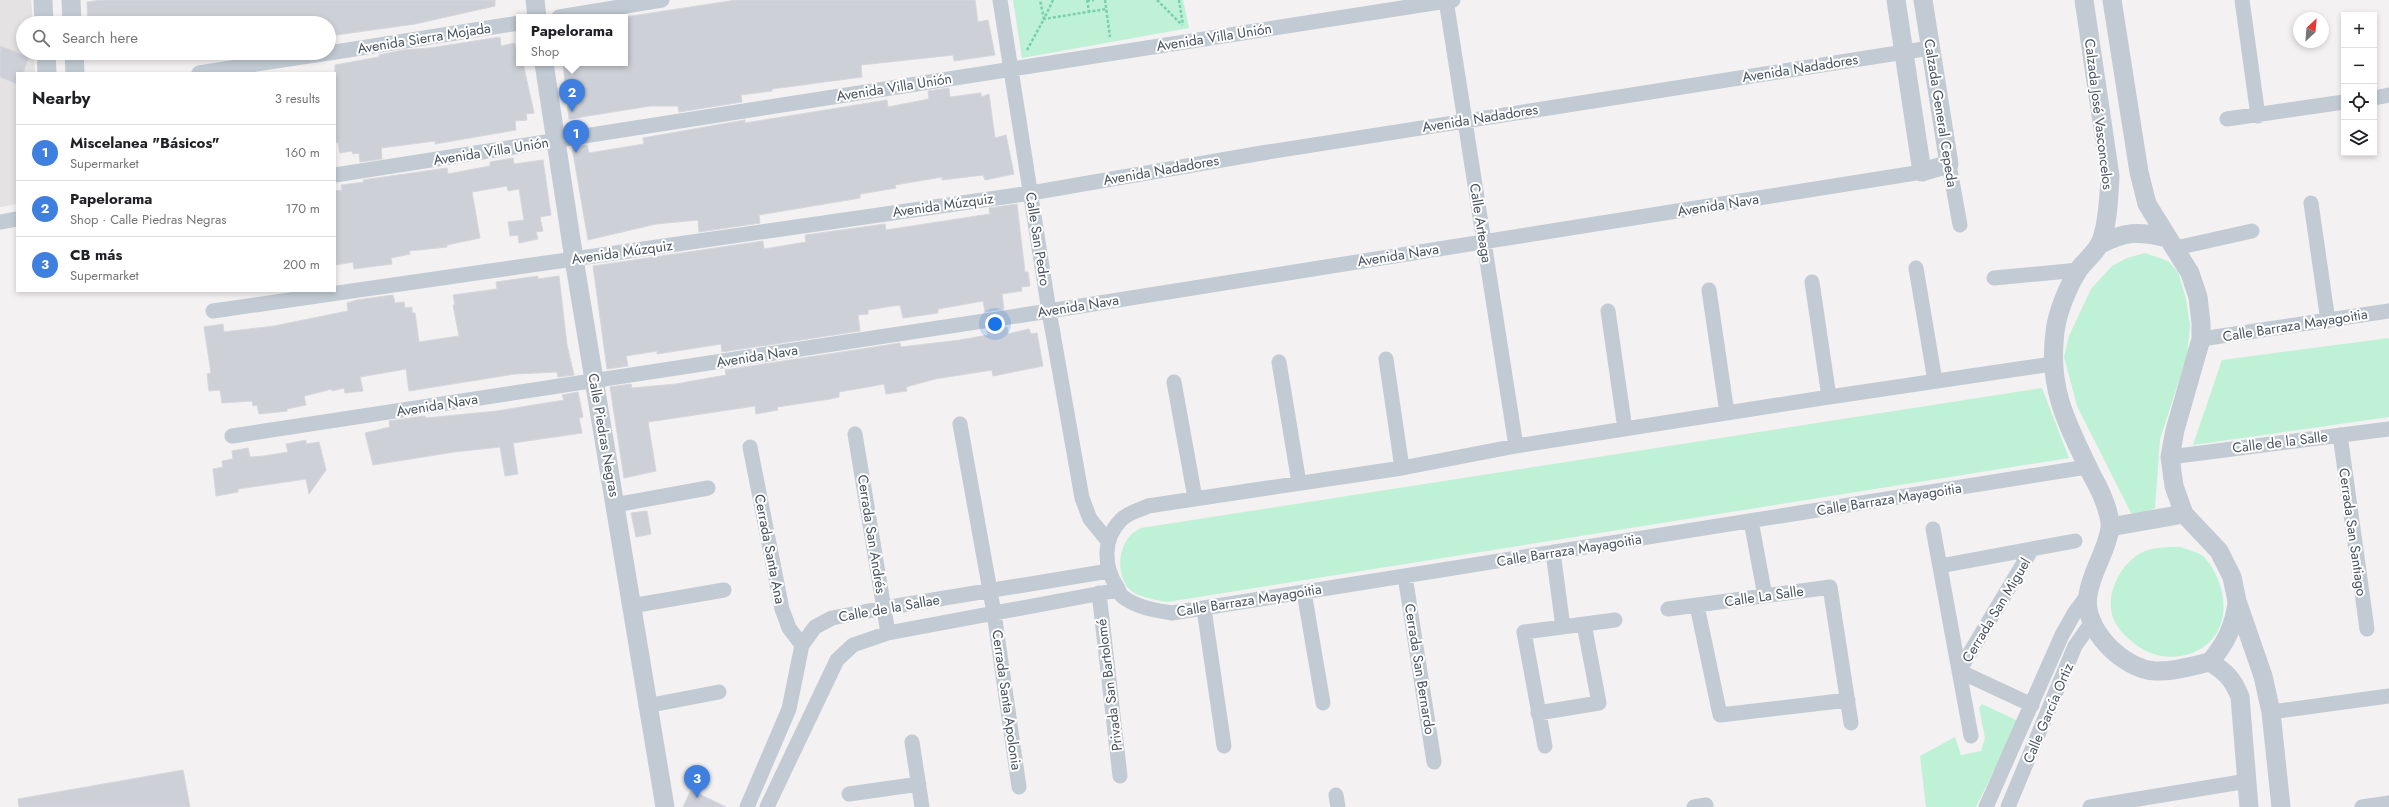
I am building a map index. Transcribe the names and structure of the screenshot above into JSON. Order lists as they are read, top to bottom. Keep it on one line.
{"streets":{"street":["Avenida Villa Unión","Avenida Sierra Mojada","Avenida Nadadores","Calzada General Cepeda","Calzada José Vasconcelos","Avenida Múzquiz","Avenida Nava","Calle Arteaga","Calle San Pedro","Calle Barraza Mayagoitia","Calle Piedras Negras","Calle de la Salle","Cerrada San Santiago","Cerrada San Andrés","Cerrada Santa Ana","Calle La Salle","Calle de la Sallae","Cerrada San Miguel","Cerrada San Bernardo","Privada San Bartolomé","Cerrada Santa Apolonia","Calle García Ortiz"]},"crossings":[["Avenida Villa Unión","Calle Arteaga"],["Avenida Villa Unión","Calle San Pedro"],["Avenida Villa Unión","Calle Piedras Negras"],["Avenida Nadadores","Calzada General Cepeda"],["Avenida Nadadores","Avenida Múzquiz"],["Avenida Nadadores","Calle Arteaga"],["Avenida Nadadores","Calle San Pedro"],["Calzada General Cepeda","Avenida Nava"],["Calzada José Vasconcelos","Calle Barraza Mayagoitia"],["Calzada José Vasconcelos","Calle de la Salle"],["Avenida Múzquiz","Calle San Pedro"],["Avenida Múzquiz","Calle Piedras Negras"],["Avenida Nava","Calle Arteaga"],["Avenida Nava","Calle San Pedro"],["Avenida Nava","Calle Piedras Negras"],["Calle Arteaga","Calle Barraza Mayagoitia"],["Calle San Pedro","Calle Barraza Mayagoitia"],["Calle Barraza Mayagoitia","Calle de la Sallae"],["Calle Barraza Mayagoitia","Cerrada San Bernardo"],["Calle de la Salle","Cerrada San Santiago"],["Cerrada San Andrés","Calle de la Sallae"],["Cerrada Santa Ana","Calle de la Sallae"],["Calle de la Sallae","Privada San Bartolomé"],["Calle de la Sallae","Cerrada Santa Apolonia"],["Cerrada San Miguel","Calle García Ortiz"]],"north":"top right","page":{"map_buttons":["+","−"],"popup":["Papelorama","Shop"],"search":"Search here","heading":["Nearby","3 results"],"pins":["2","1","3"],"list":[{"mark":"1","name":"Miscelanea \"Básicos\"","note":"Supermarket","value":"160 m"},{"mark":"2","name":"Papelorama","note":"Shop · Calle Piedras Negras","value":"170 m"},{"mark":"3","name":"CB más","note":"Supermarket","value":"200 m"}]}}
